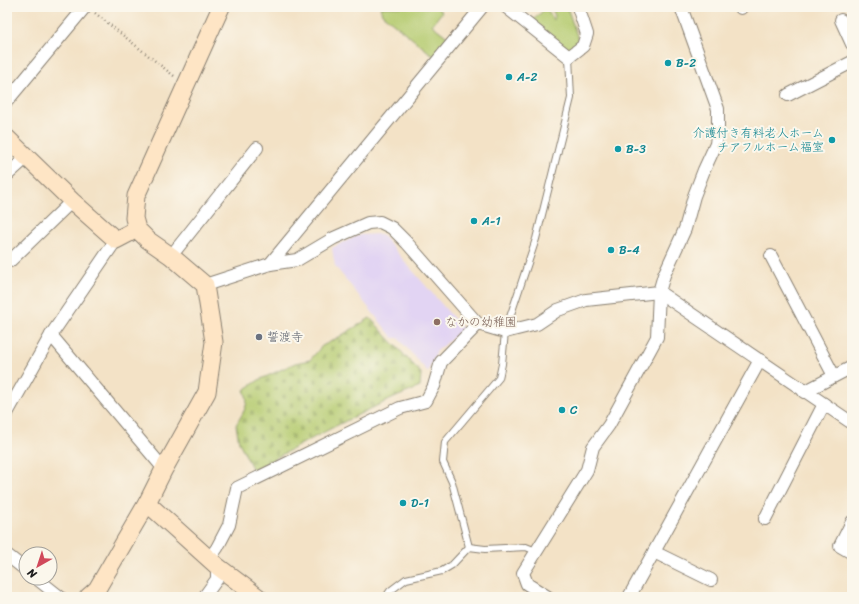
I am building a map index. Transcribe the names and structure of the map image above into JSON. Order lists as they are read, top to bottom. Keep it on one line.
{"places":["B-2","A-2","介護付き有料老人ホーム チアフルホーム福室","B-3","A-1","B-4","なかの幼稚園","誓渡寺","C","D-1"],"north":"bottom left"}
